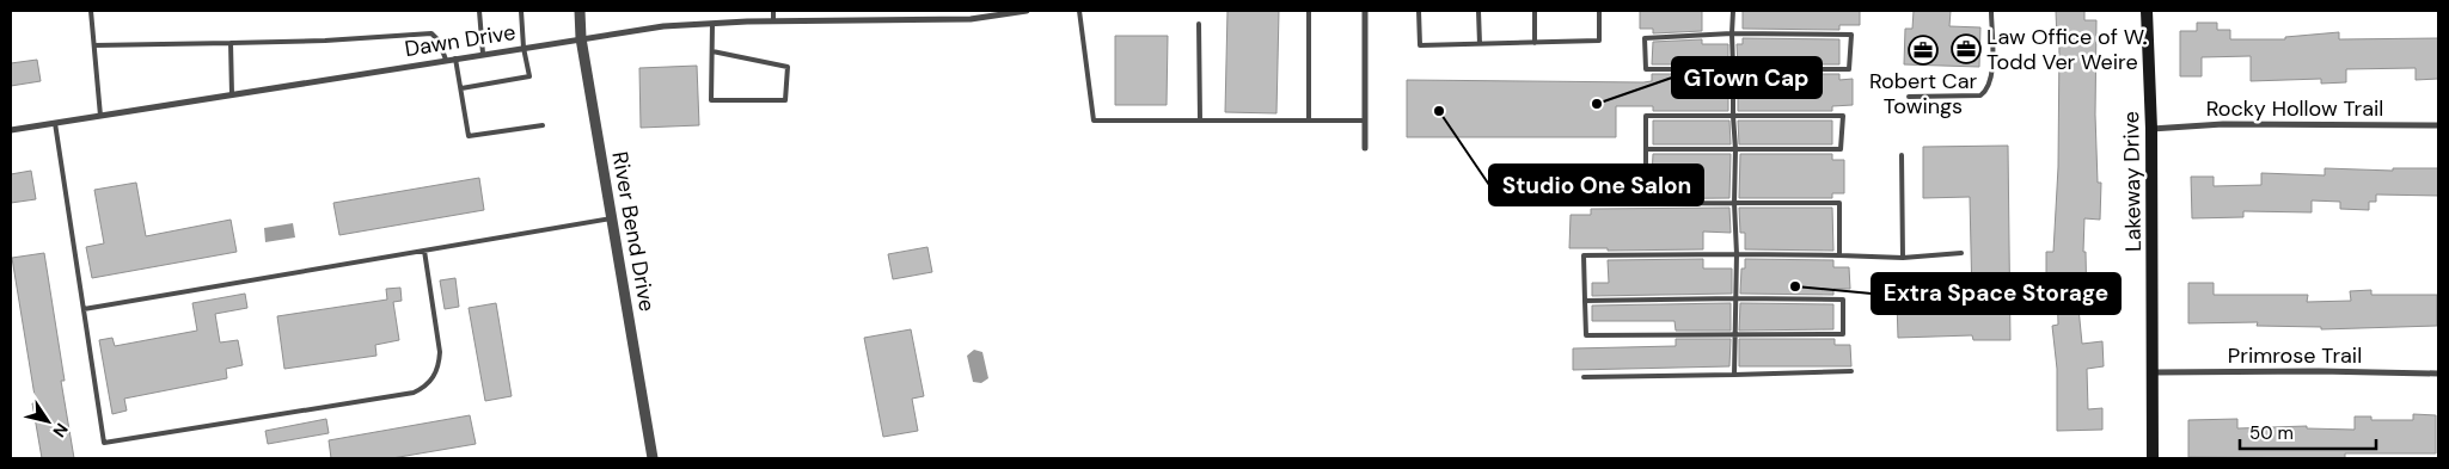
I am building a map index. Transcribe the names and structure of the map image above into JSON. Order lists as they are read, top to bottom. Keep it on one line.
{"streets":{"main road":["Lakeway Drive"],"street":["Dawn Drive","Rocky Hollow Trail","River Bend Drive","Primrose Trail"]},"crossings":[["Dawn Drive","River Bend Drive"],["Rocky Hollow Trail","Lakeway Drive"],["Lakeway Drive","Primrose Trail"]],"places":{"office":["Law Office of W. Todd Ver Weire","Robert Car Towings"],"other":["GTown Cap","Studio One Salon","Extra Space Storage"]},"scale_bar":"50 m","north":"bottom right"}
